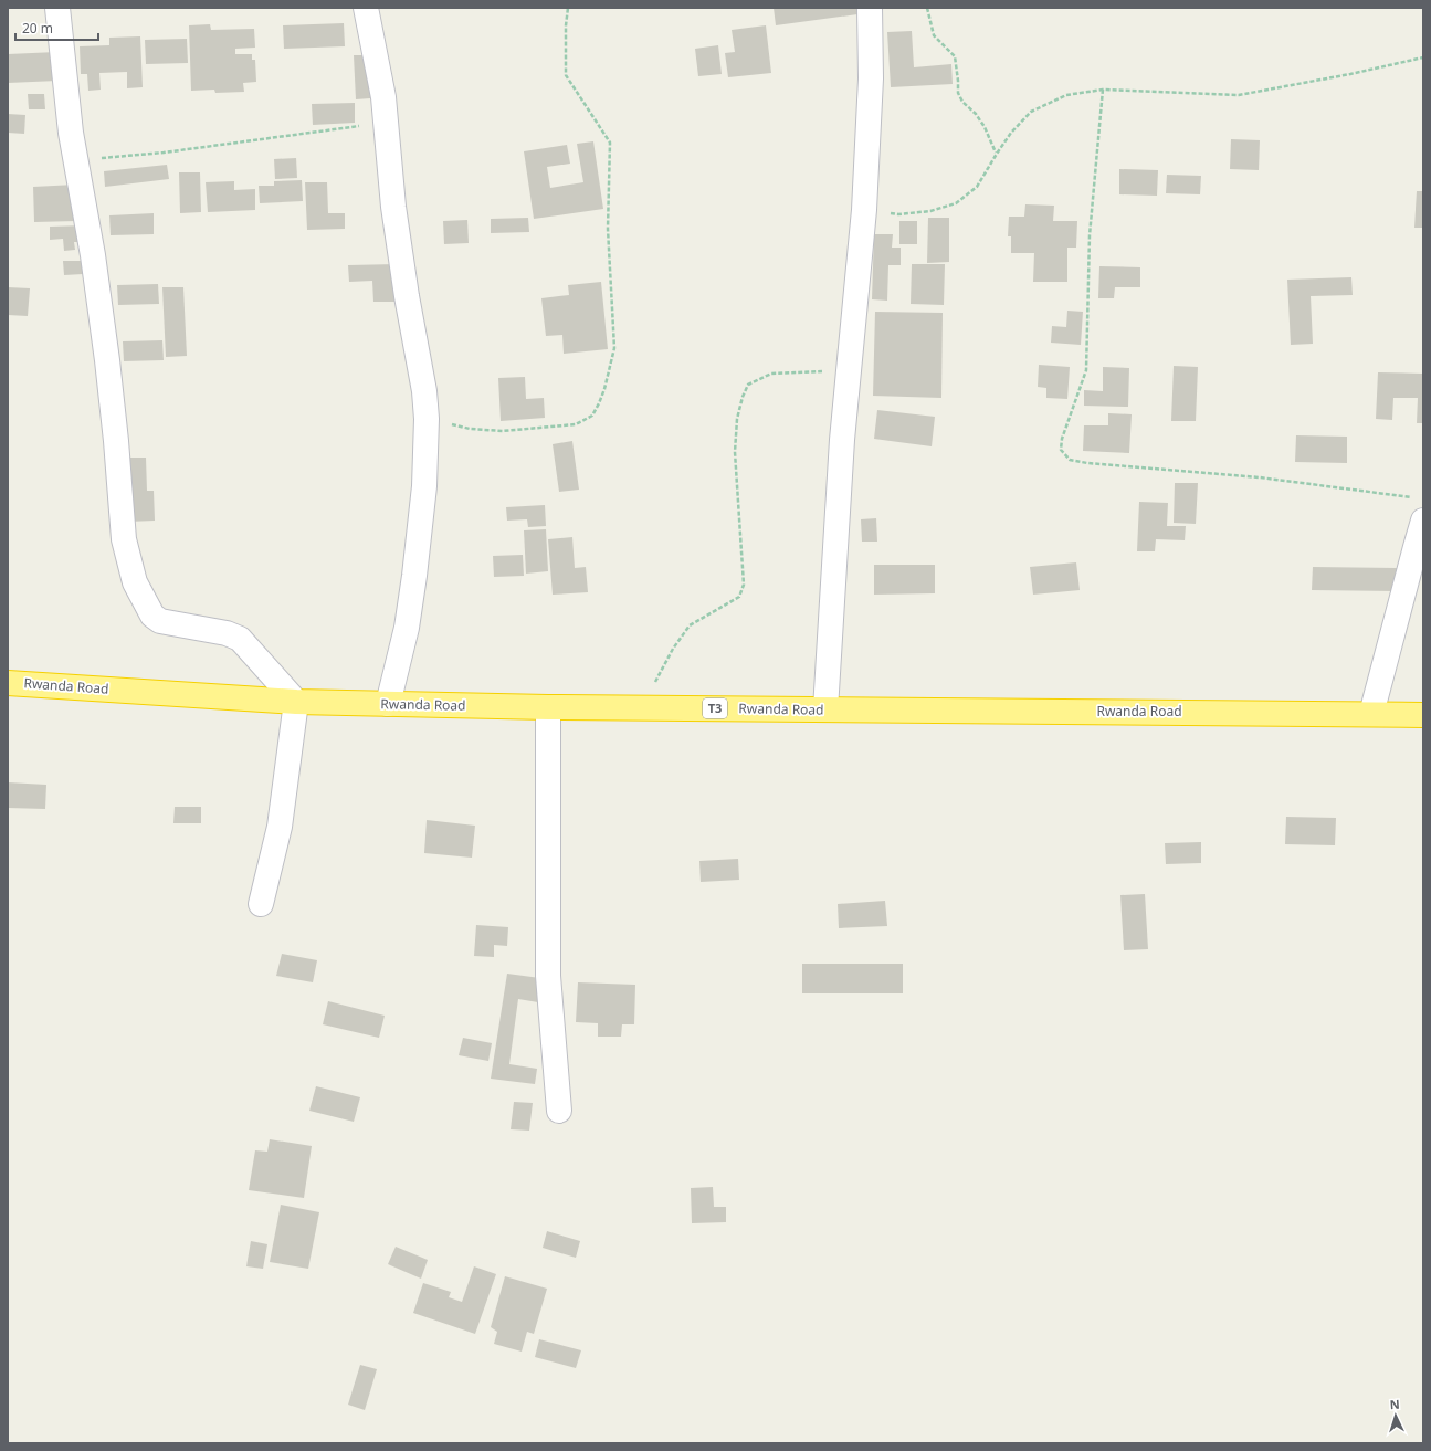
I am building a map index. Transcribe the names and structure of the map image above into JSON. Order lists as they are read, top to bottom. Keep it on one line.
{"streets":{"highway":["Rwanda Road","T3"]},"scale_bar":"20 m","north":"top"}
